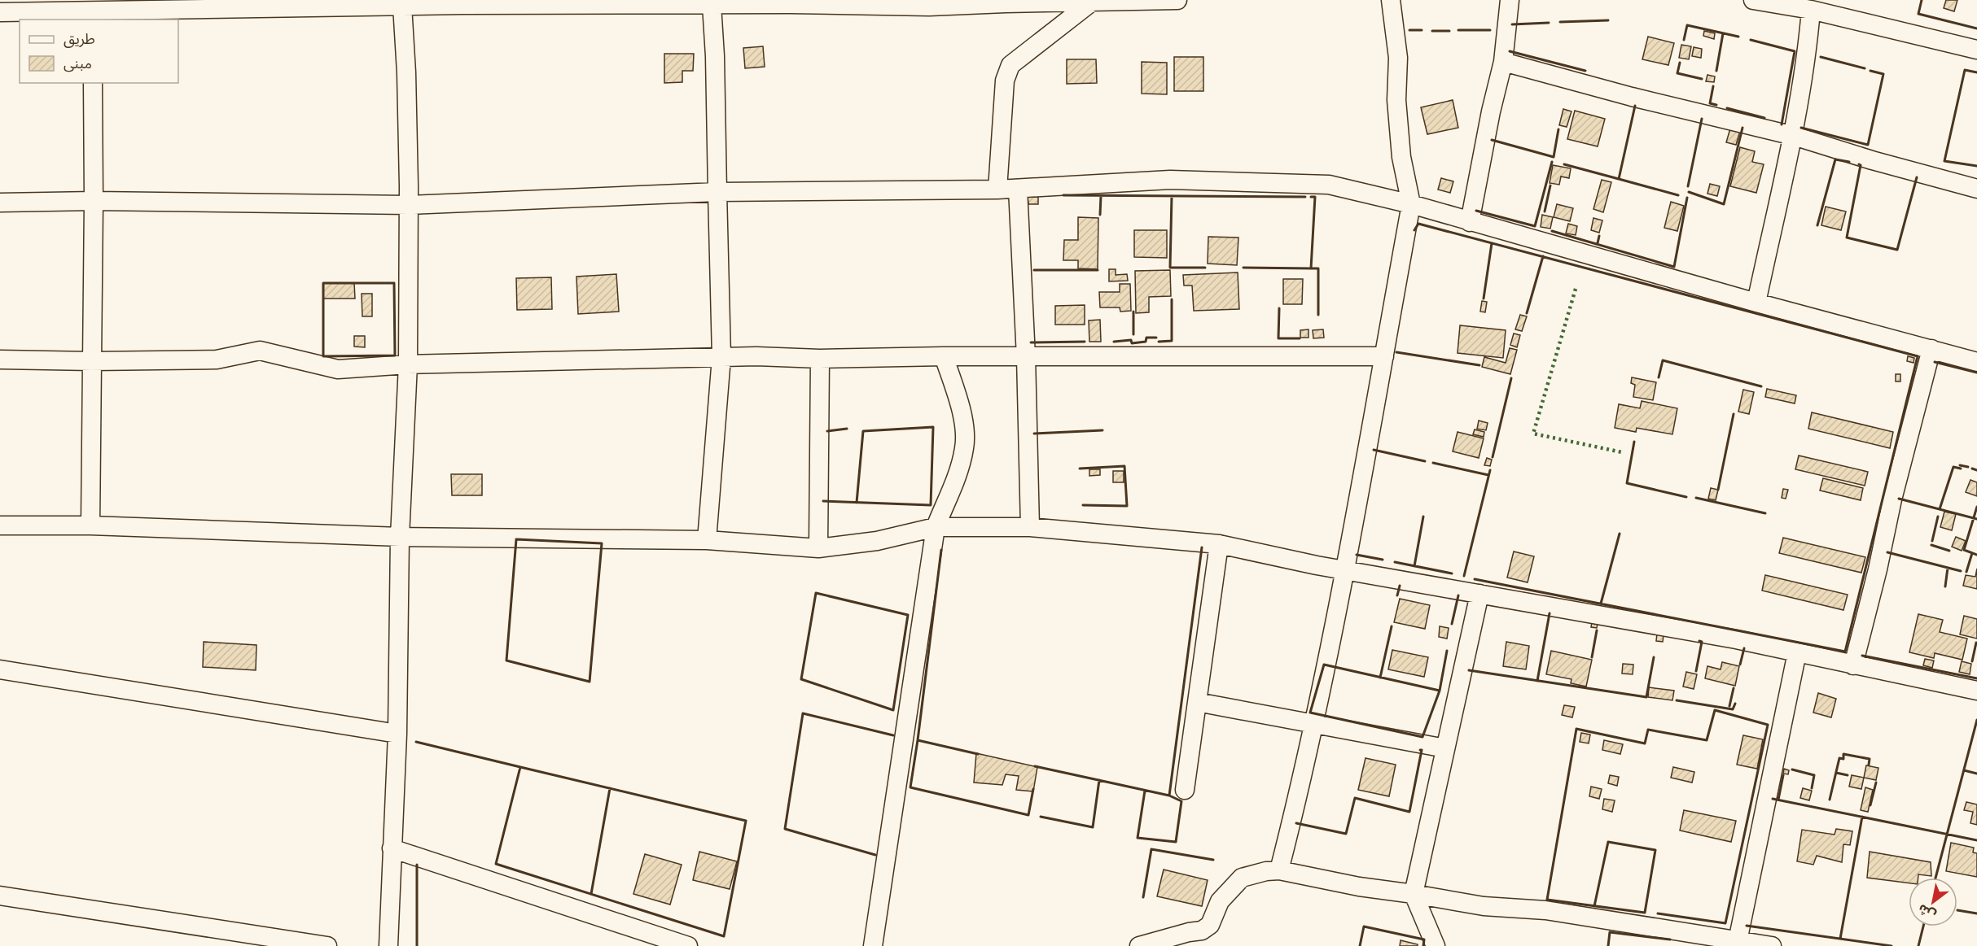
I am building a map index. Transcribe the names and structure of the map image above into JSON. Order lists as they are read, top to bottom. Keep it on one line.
{"legend":["طريق","مبنى"],"north":"bottom left"}
